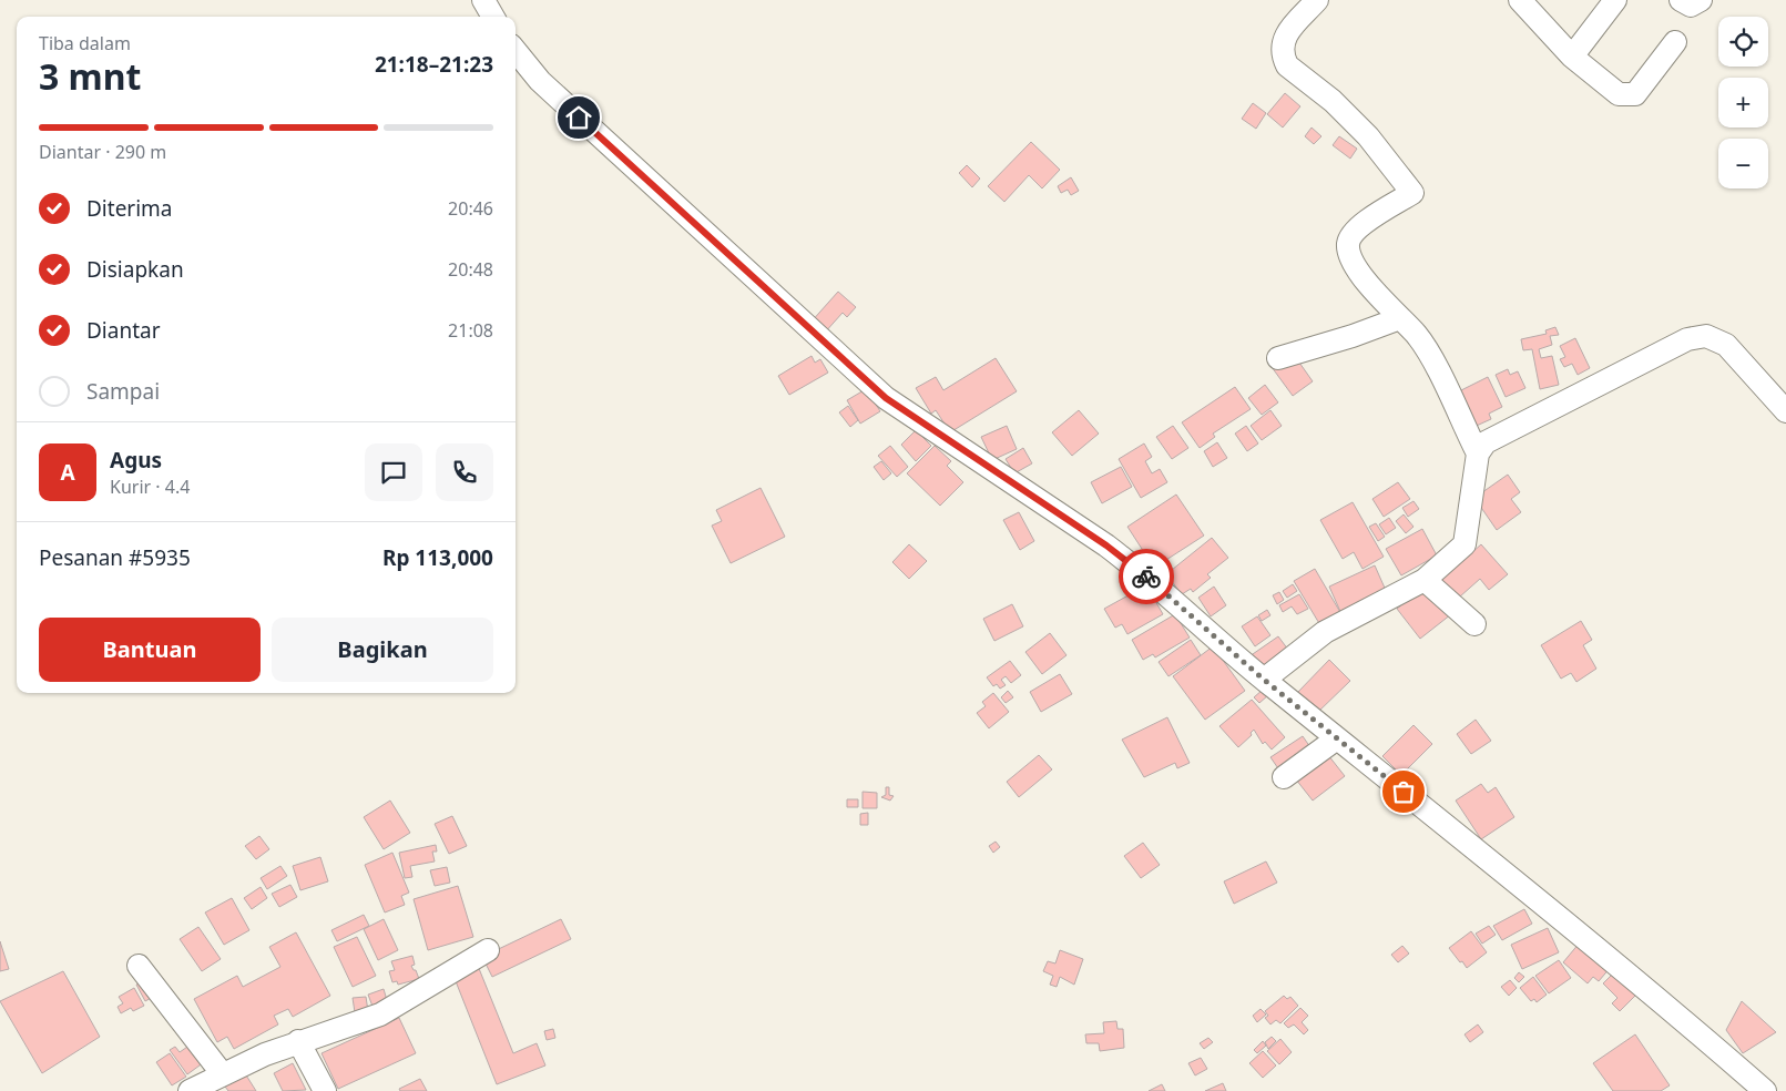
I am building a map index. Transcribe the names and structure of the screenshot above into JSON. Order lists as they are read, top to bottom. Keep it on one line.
{"page":{"map_buttons":["+","−"],"heading":["3 mnt","Tiba dalam","21:18–21:23"],"panel":["Agus","Kurir · 4.4","Pesanan #5935","Rp 113,000"],"bar":"Diantar · 290 m","list":[["Diterima","20:46"],["Disiapkan","20:48"],["Diantar","21:08"],"Sampai"],"round":"A","buttons":["Bantuan","Bagikan"]}}
